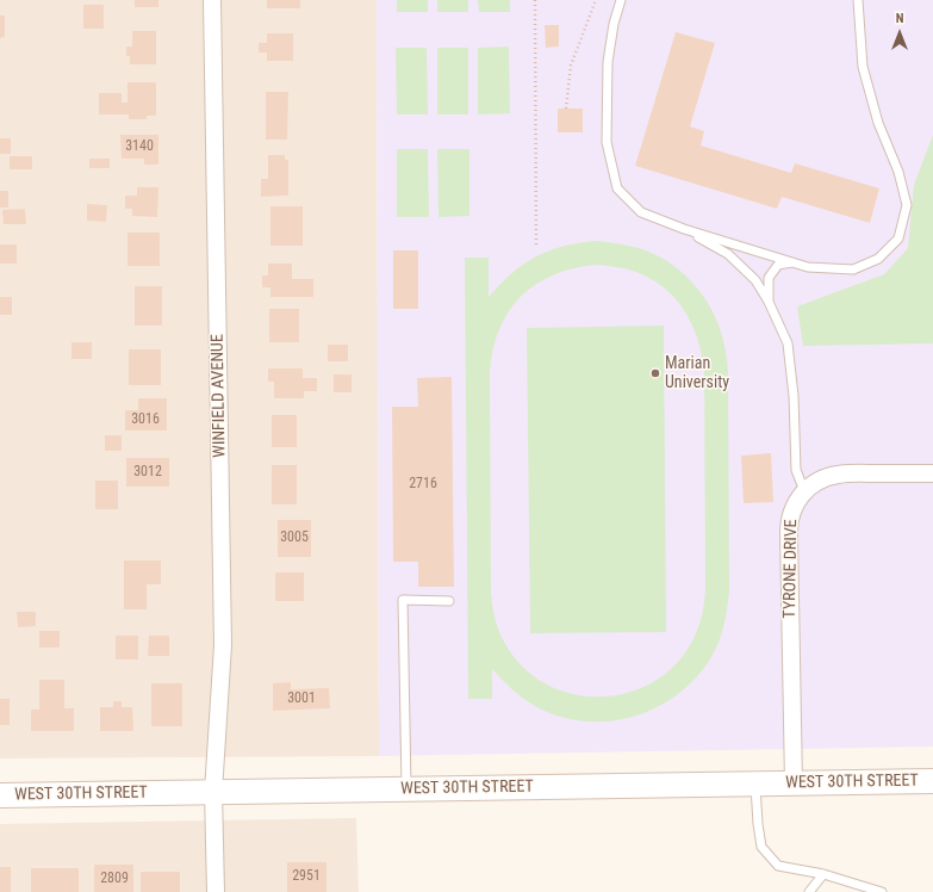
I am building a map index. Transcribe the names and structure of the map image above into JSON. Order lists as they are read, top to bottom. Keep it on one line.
{"streets":{"main road":["WEST 30TH STREET"],"street":["WINFIELD AVENUE","TYRONE DRIVE"]},"crossings":[["WINFIELD AVENUE","WEST 30TH STREET"],["TYRONE DRIVE","WEST 30TH STREET"]],"places":["Marian University"],"house_numbers":["3140","3016","3012","2716","3005","3001","2951","2809"],"north":"top"}
